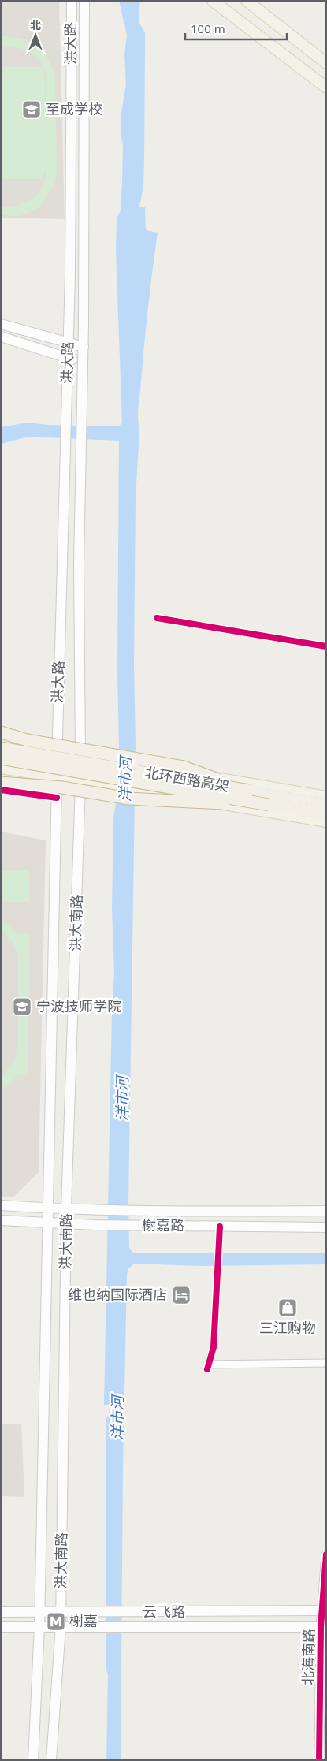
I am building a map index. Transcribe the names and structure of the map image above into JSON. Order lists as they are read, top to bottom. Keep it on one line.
{"streets":{"highway":["北环西路高架"],"main road":["洪大路","洪大南路","榭嘉路","云飞路"],"street":["北海南路"]},"crossings":[["洪大路","洪大南路"],["洪大南路","榭嘉路"],["洪大南路","云飞路"],["云飞路","北海南路"]],"water":["洋市河"],"places":{"school or university":["至成学校","宁波技师学院"],"hotel":["维也纳国际酒店"],"shop":["三江购物"],"metro station":["榭嘉"]},"scale_bar":"100 m","north":"top"}
